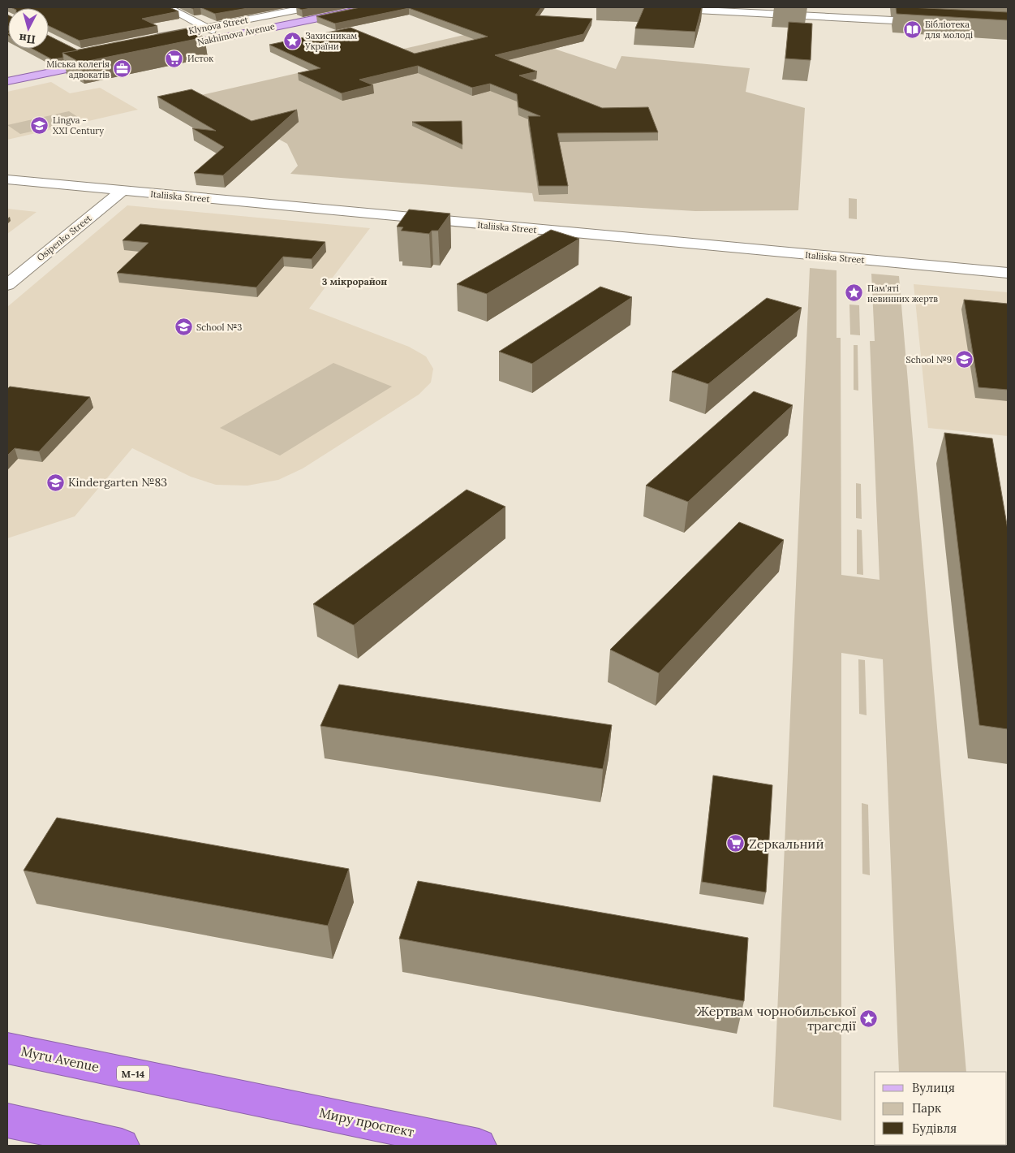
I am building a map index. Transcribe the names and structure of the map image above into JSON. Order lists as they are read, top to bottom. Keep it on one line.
{"streets":{"highway":["Myru Avenue","М-14"],"main road":["Nakhimova Avenue"],"street":["Klynova Street","Italiiska Street","Osipenko Street"]},"crossings":[["Italiiska Street","Osipenko Street"]],"districts":["3 мікрорайон"],"places":{"library":["Бібліотека для молоді"],"place":["Захисникам України","Пам'яті невинних жертв","Жертвам чорнобильської трагедії"],"supermarket":["Исток","Zеркальний"],"office":["Міська колегія адвокатів"],"school or university":["Lingva - XXI Century","School №3","School №9","Kindergarten №83"]},"legend":["Вулиця","Парк","Будівля"],"north":"bottom"}
